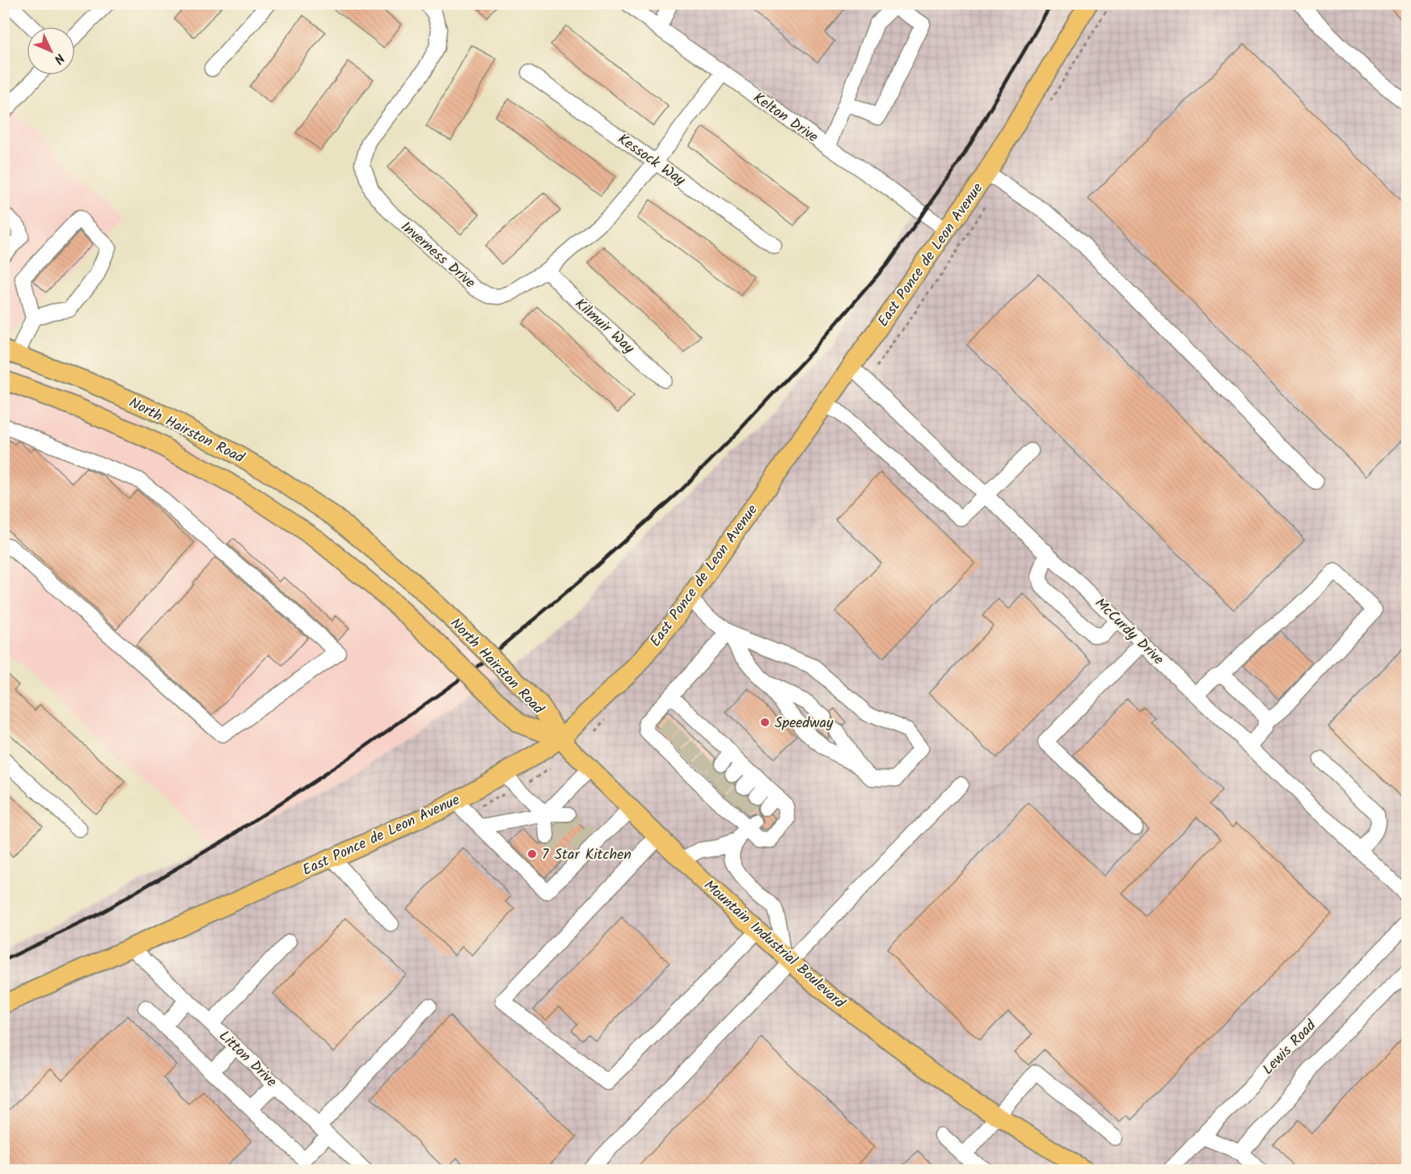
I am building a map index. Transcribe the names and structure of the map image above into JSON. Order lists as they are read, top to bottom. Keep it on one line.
{"streets":{"main road":["East Ponce de Leon Avenue","North Hairston Road","Mountain Industrial Boulevard"],"street":["Kelton Drive","Kessock Way","Inverness Drive","Kilmuir Way","McCurdy Drive","Lewis Road","Litton Drive"]},"crossings":[["Kelton Drive","Inverness Drive"],["Kelton Drive","East Ponce de Leon Avenue"],["Kessock Way","Inverness Drive"],["Inverness Drive","Kilmuir Way"],["East Ponce de Leon Avenue","North Hairston Road"],["East Ponce de Leon Avenue","McCurdy Drive"],["East Ponce de Leon Avenue","Mountain Industrial Boulevard"],["East Ponce de Leon Avenue","Litton Drive"],["North Hairston Road","Mountain Industrial Boulevard"]],"places":["Speedway","7 Star Kitchen"],"north":"bottom right"}
